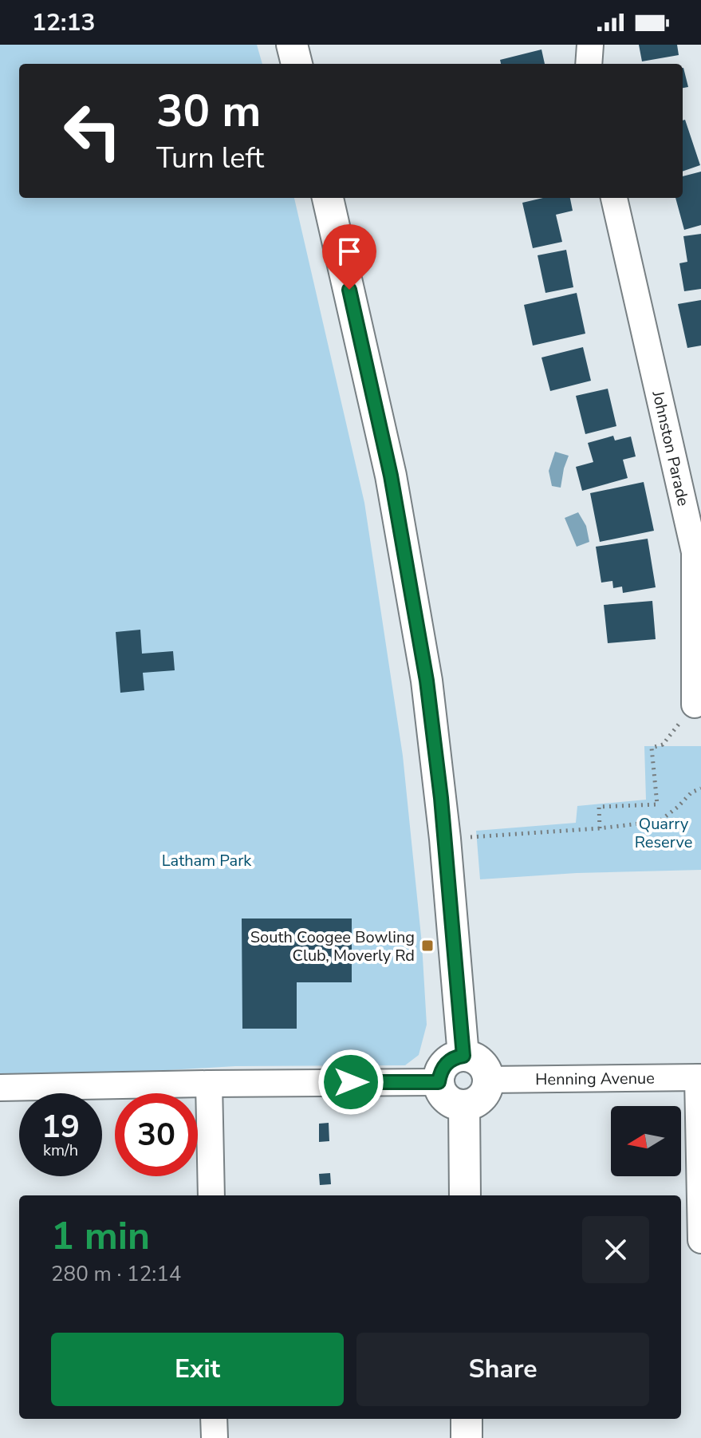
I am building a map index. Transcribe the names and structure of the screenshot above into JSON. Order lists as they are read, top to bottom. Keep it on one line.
{"streets":{"street":["Johnston Parade","Henning Avenue"]},"parks":["Quarry Reserve","Latham Park"],"places":{"transit":["South Coogee Bowling Club, Moverly Rd"]},"north":"left","page":{"status":"12:13","turn":["30 m","Turn left"],"speed":"19 km/h","limit":"30","heading":["1 min","280 m · 12:14"],"buttons":["Exit","Share"]}}
